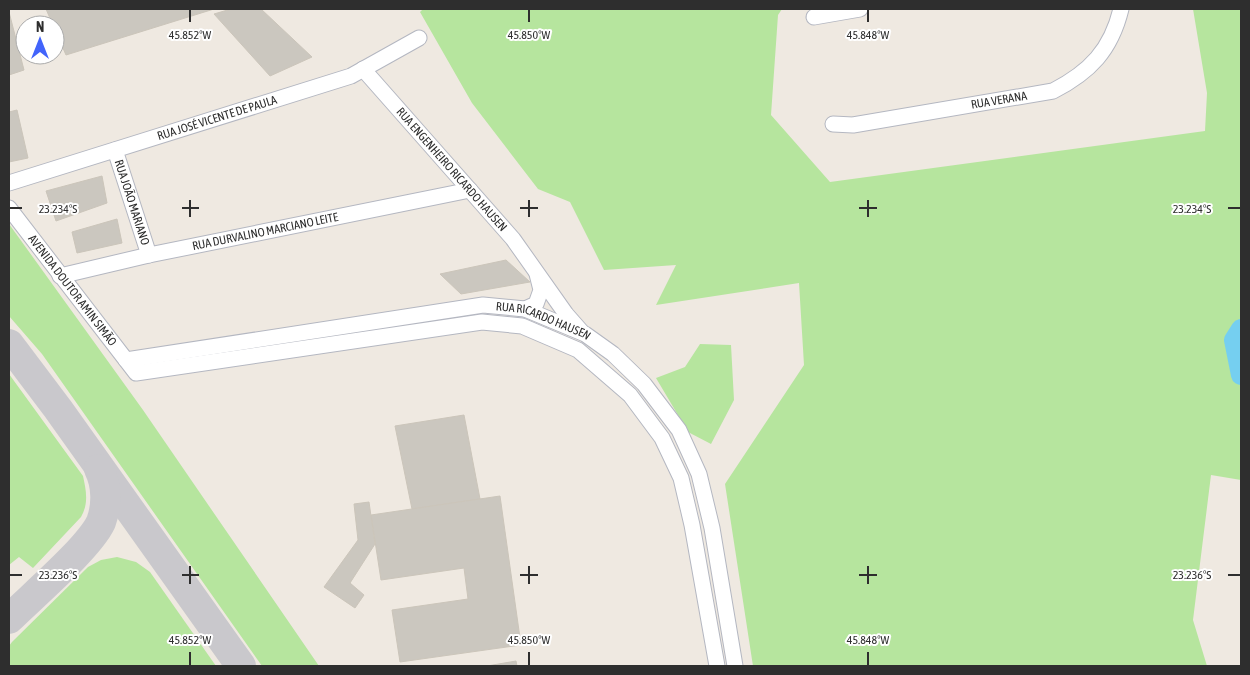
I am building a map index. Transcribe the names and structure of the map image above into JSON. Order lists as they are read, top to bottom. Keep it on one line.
{"streets":{"street":["RUA VERANA","RUA JOSÉ VICENTE DE PAULA","RUA ENGENHEIRO RICARDO HAUSEN","RUA JOÃO MARIANO","RUA DURVALINO MARCIANO LEITE","AVENIDA DOUTOR AMIN SIMÃO","RUA RICARDO HAUSEN"]},"crossings":[["RUA JOSÉ VICENTE DE PAULA","RUA ENGENHEIRO RICARDO HAUSEN"],["RUA JOSÉ VICENTE DE PAULA","RUA JOÃO MARIANO"],["RUA ENGENHEIRO RICARDO HAUSEN","RUA DURVALINO MARCIANO LEITE"],["RUA ENGENHEIRO RICARDO HAUSEN","RUA RICARDO HAUSEN"],["RUA JOÃO MARIANO","RUA DURVALINO MARCIANO LEITE"],["RUA DURVALINO MARCIANO LEITE","AVENIDA DOUTOR AMIN SIMÃO"],["AVENIDA DOUTOR AMIN SIMÃO","RUA RICARDO HAUSEN"]],"north":"top","coordinates":["45.852°W","45.850°W","45.848°W","23.234°S","23.236°S"]}
